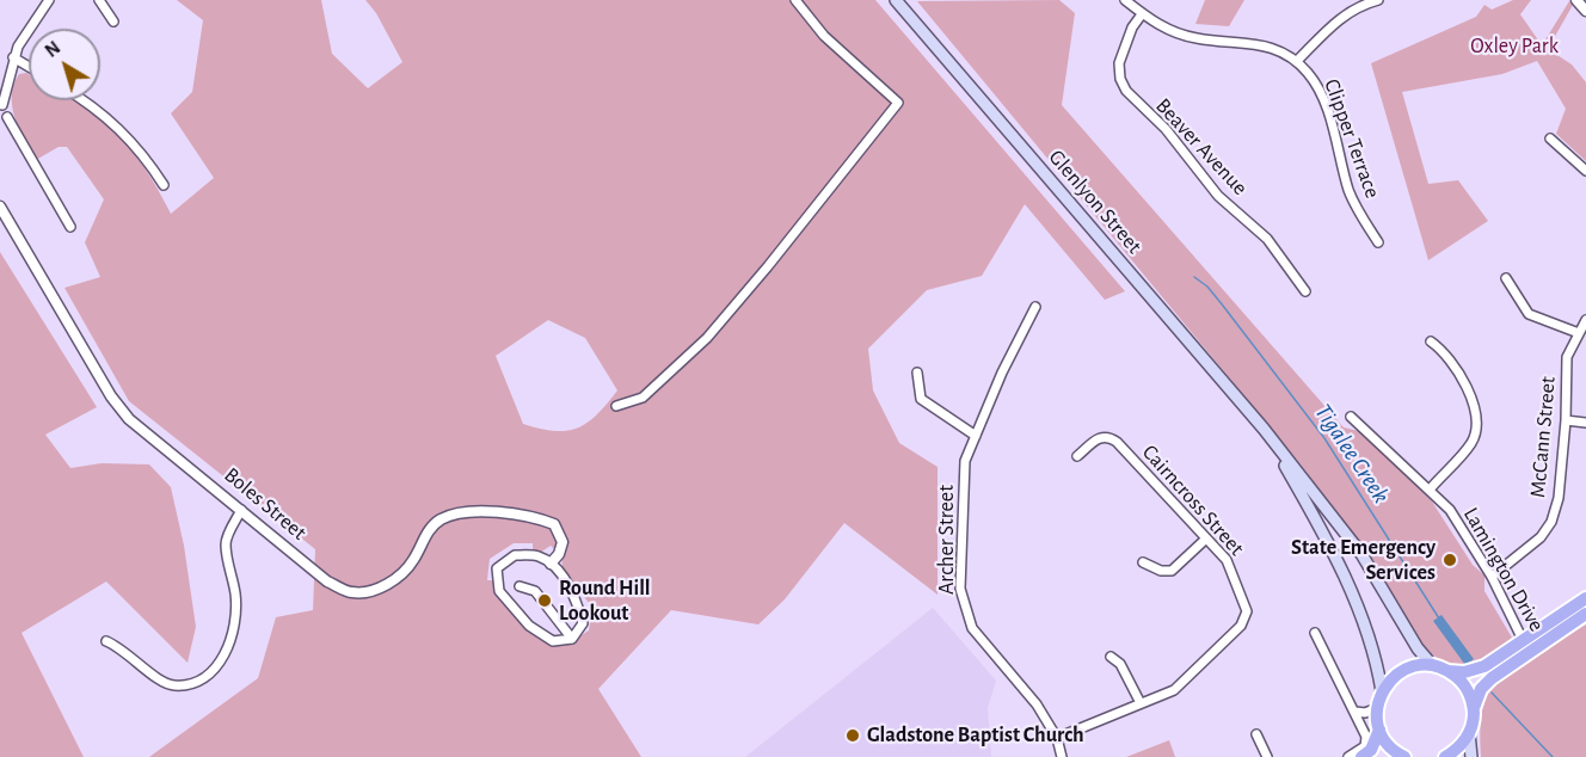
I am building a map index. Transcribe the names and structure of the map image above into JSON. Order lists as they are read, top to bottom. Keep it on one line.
{"streets":{"main road":["Glenlyon Street"],"street":["Clipper Terrace","Beaver Avenue","McCann Street","Cairncross Street","Boles Street","Archer Street","Lamington Drive"]},"crossings":[["Clipper Terrace","Beaver Avenue"],["McCann Street","Lamington Drive"],["Cairncross Street","Archer Street"]],"water":["Tigalee Creek"],"parks":["Oxley Park"],"places":["State Emergency Services","Round Hill Lookout","Gladstone Baptist Church"],"north":"top left"}
